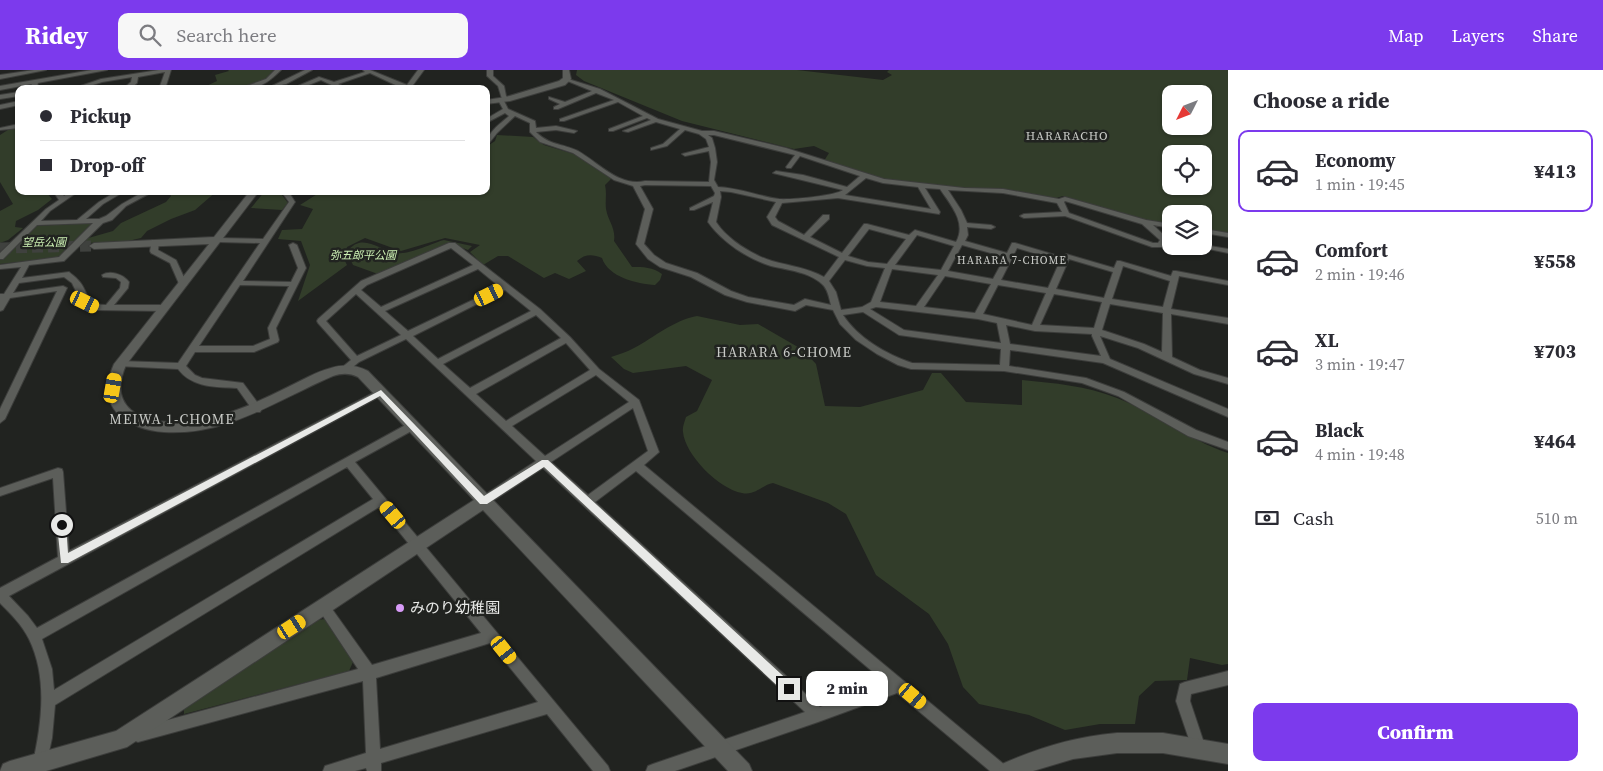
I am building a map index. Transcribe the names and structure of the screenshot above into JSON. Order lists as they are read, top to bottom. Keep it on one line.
{"districts":["HARARACHO","HARARA 7-CHOME","HARARA 6-CHOME","MEIWA 1-CHOME"],"parks":["望岳公園","弥五郎平公園"],"places":["みのり幼稚園"],"north":"bottom left","page":{"header":"Ridey","search":"Search here","nav":["Map","Layers","Share"],"heading":"Choose a ride","banner":["Pickup","Drop-off"],"list":[{"name":"Economy","note":"1 min · 19:45","value":"¥413"},{"name":"Comfort","note":"2 min · 19:46","value":"¥558"},{"name":"XL","note":"3 min · 19:47","value":"¥703"},{"name":"Black","note":"4 min · 19:48","value":"¥464"}],"pay":["Cash","510 m"],"bubble":"2 min","buttons":"Confirm"}}
